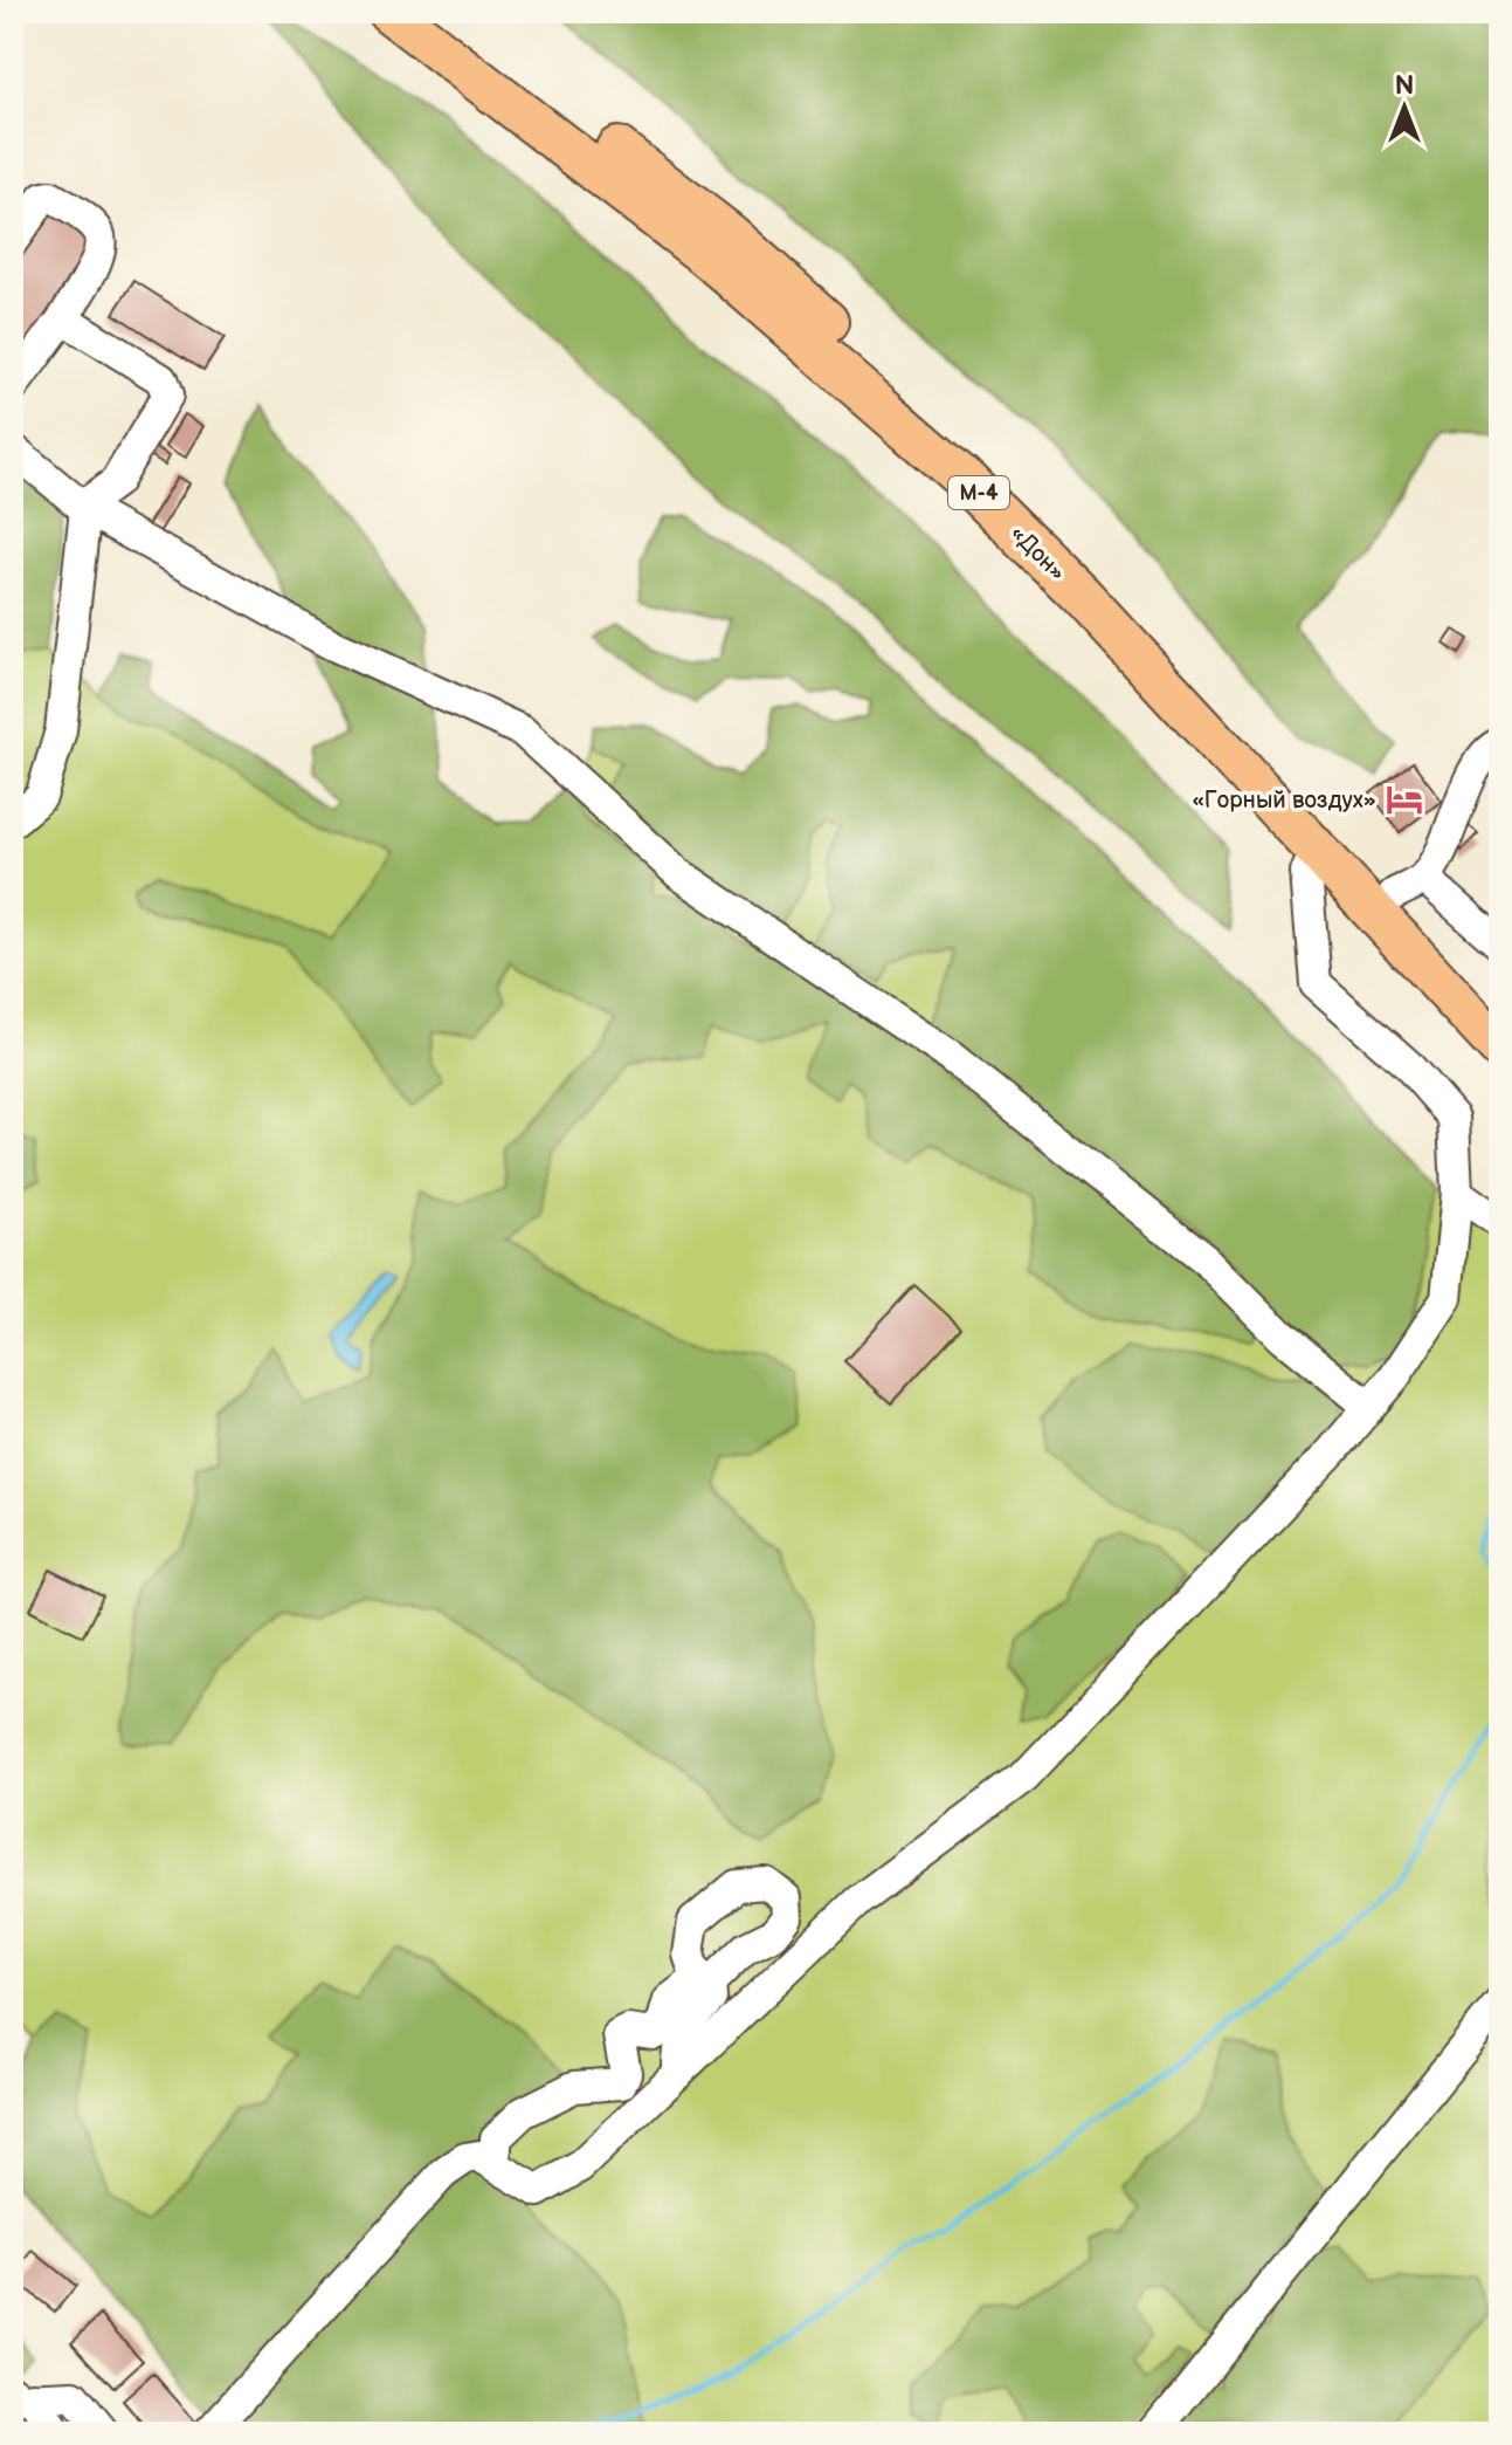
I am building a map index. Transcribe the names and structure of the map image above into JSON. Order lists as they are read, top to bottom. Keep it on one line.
{"streets":{"highway":["М-4","«Дон»"]},"places":{"hotel":["«Горный воздух»"]},"north":"top"}
